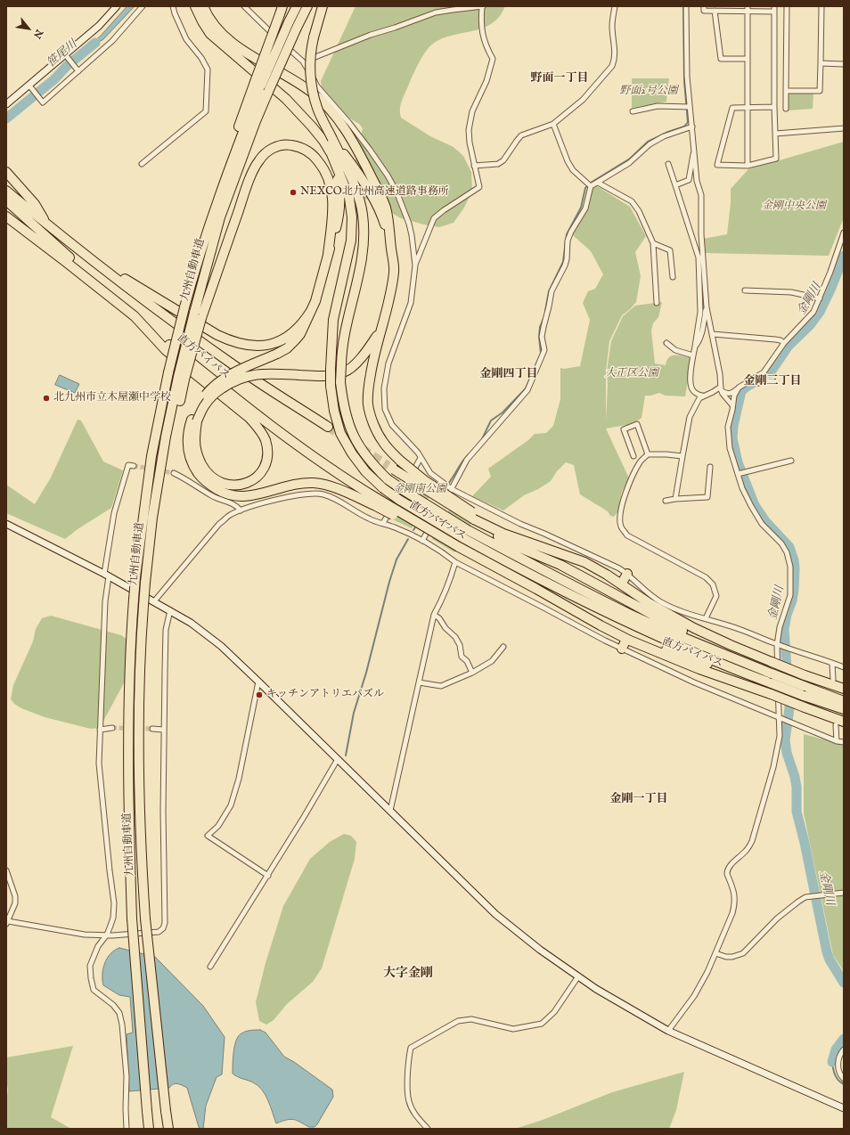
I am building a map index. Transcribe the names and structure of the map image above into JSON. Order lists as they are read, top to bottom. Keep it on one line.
{"streets":{"highway":["九州自動車道","直方バイパス"]},"districts":["野面一丁目","金剛四丁目","金剛三丁目","金剛一丁目","大字金剛"],"water":["笹尾川","金剛川"],"parks":["野面2号公園","金剛中央公園","大正区公園","金剛南公園"],"places":["NEXCO北九州高速道路事務所","北九州市立木屋瀬中学校","キッチンアトリエパズル"],"north":"bottom right"}
